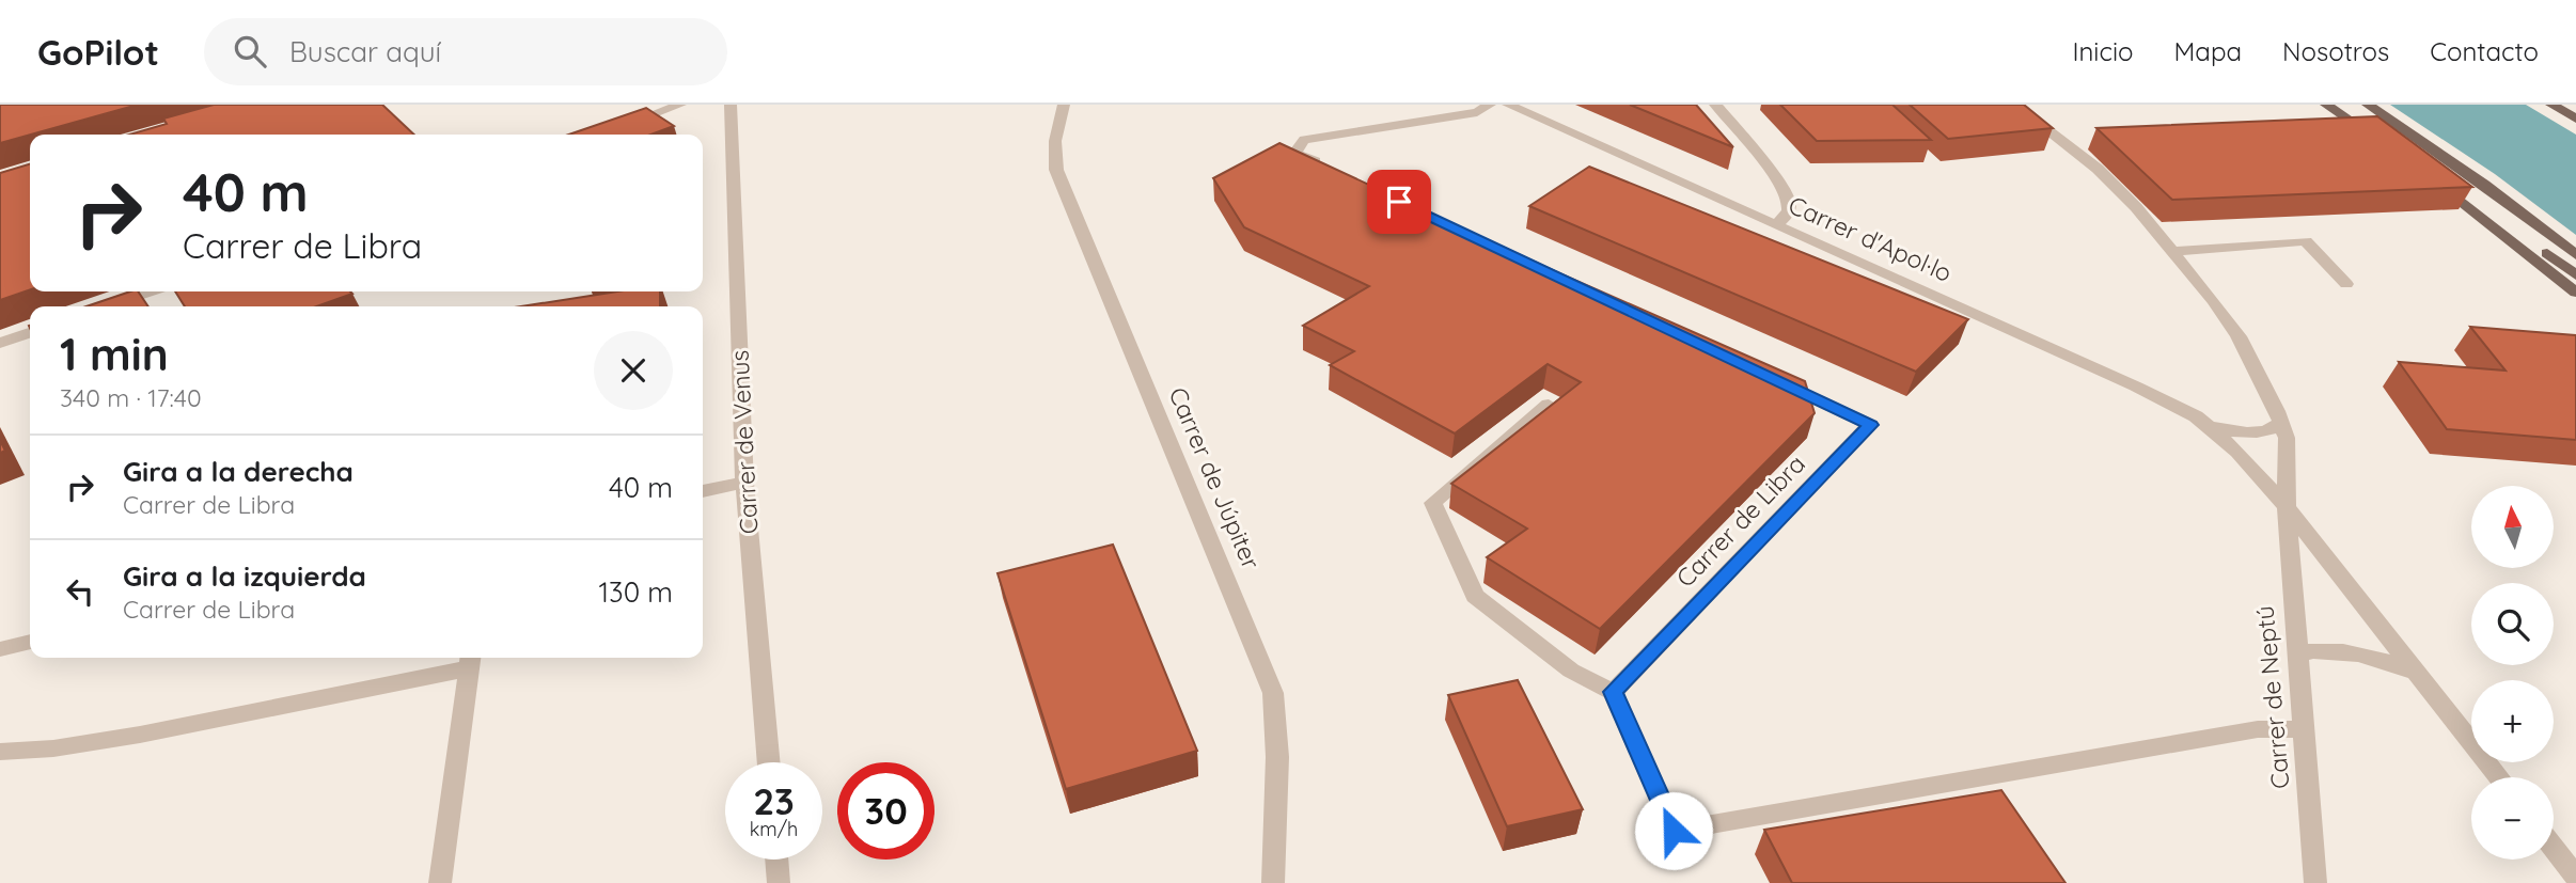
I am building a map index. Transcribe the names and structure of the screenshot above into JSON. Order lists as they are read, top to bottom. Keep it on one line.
{"streets":{"street":["Carrer d'Apol·lo","Carrer de Venus","Carrer de Júpiter","Carrer de Libra","Carrer de Neptú"]},"crossings":[["Carrer d'Apol·lo","Carrer de Neptú"]],"north":"top","page":{"header":"GoPilot","search":"Buscar aquí","nav":["Inicio","Mapa","Nosotros","Contacto"],"turn":["40 m","Carrer de Libra"],"heading":["1 min","340 m · 17:40"],"list":[{"name":"Gira a la derecha","note":"Carrer de Libra","value":"40 m"},{"name":"Gira a la izquierda","note":"Carrer de Libra","value":"130 m"}],"map_buttons":["+","−"],"speed":"23 km/h","limit":"30"}}
